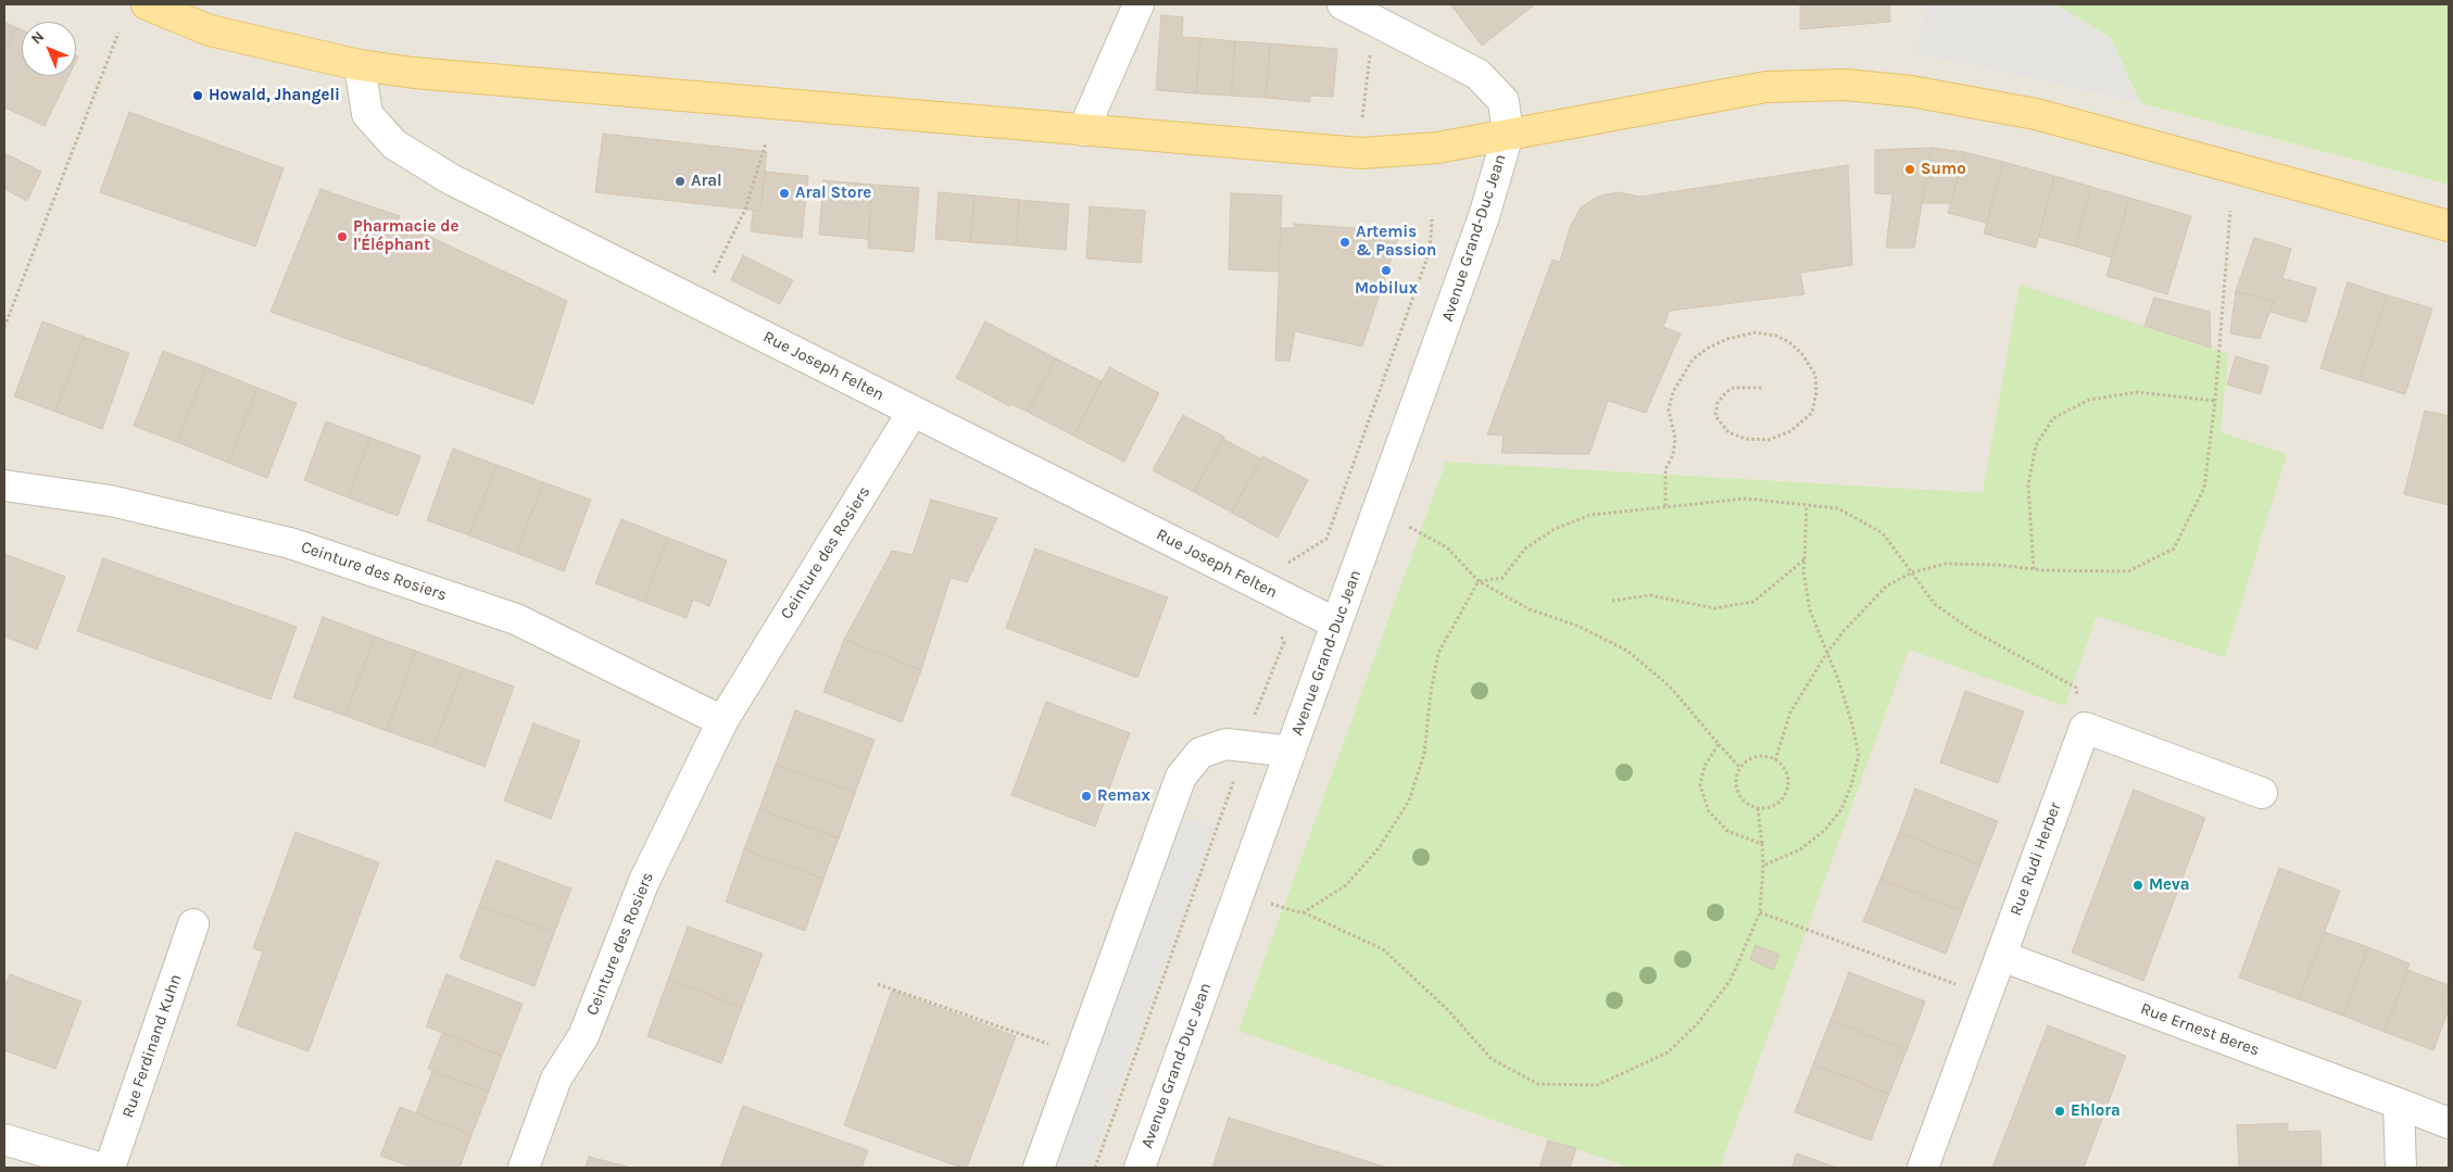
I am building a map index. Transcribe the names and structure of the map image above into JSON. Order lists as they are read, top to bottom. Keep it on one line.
{"streets":{"street":["Avenue Grand-Duc Jean","Rue Joseph Felten","Ceinture des Rosiers","Rue Rudi Herber","Rue Ernest Beres","Rue Ferdinand Kuhn"]},"crossings":[["Avenue Grand-Duc Jean","Rue Joseph Felten"],["Rue Joseph Felten","Ceinture des Rosiers"],["Rue Rudi Herber","Rue Ernest Beres"]],"places":["Howald, Jhangeli","Sumo","Aral","Aral Store","Pharmacie de l'Éléphant","Artemis & Passion","Mobilux","Remax","Meva","Ehlora"],"north":"top left"}
